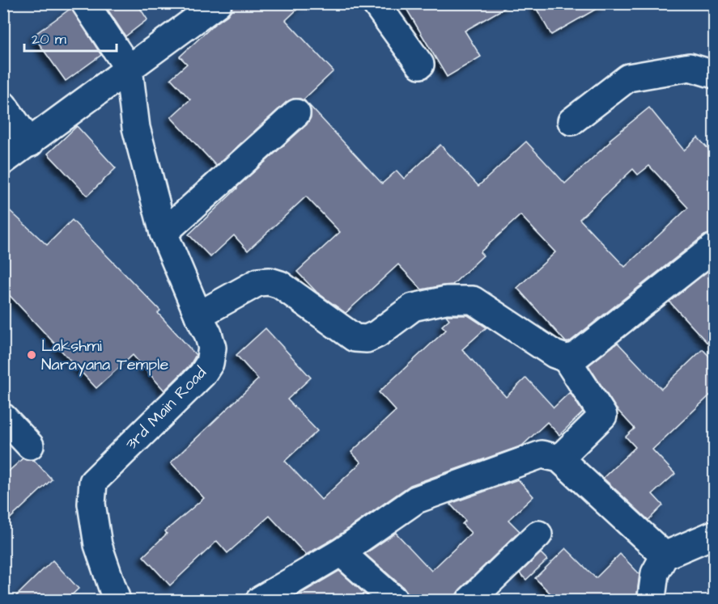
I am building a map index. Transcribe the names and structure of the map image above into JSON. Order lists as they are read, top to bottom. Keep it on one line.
{"streets":{"street":["3rd Main Road"]},"places":["Lakshmi Narayana Temple"],"scale_bar":"20 m"}
